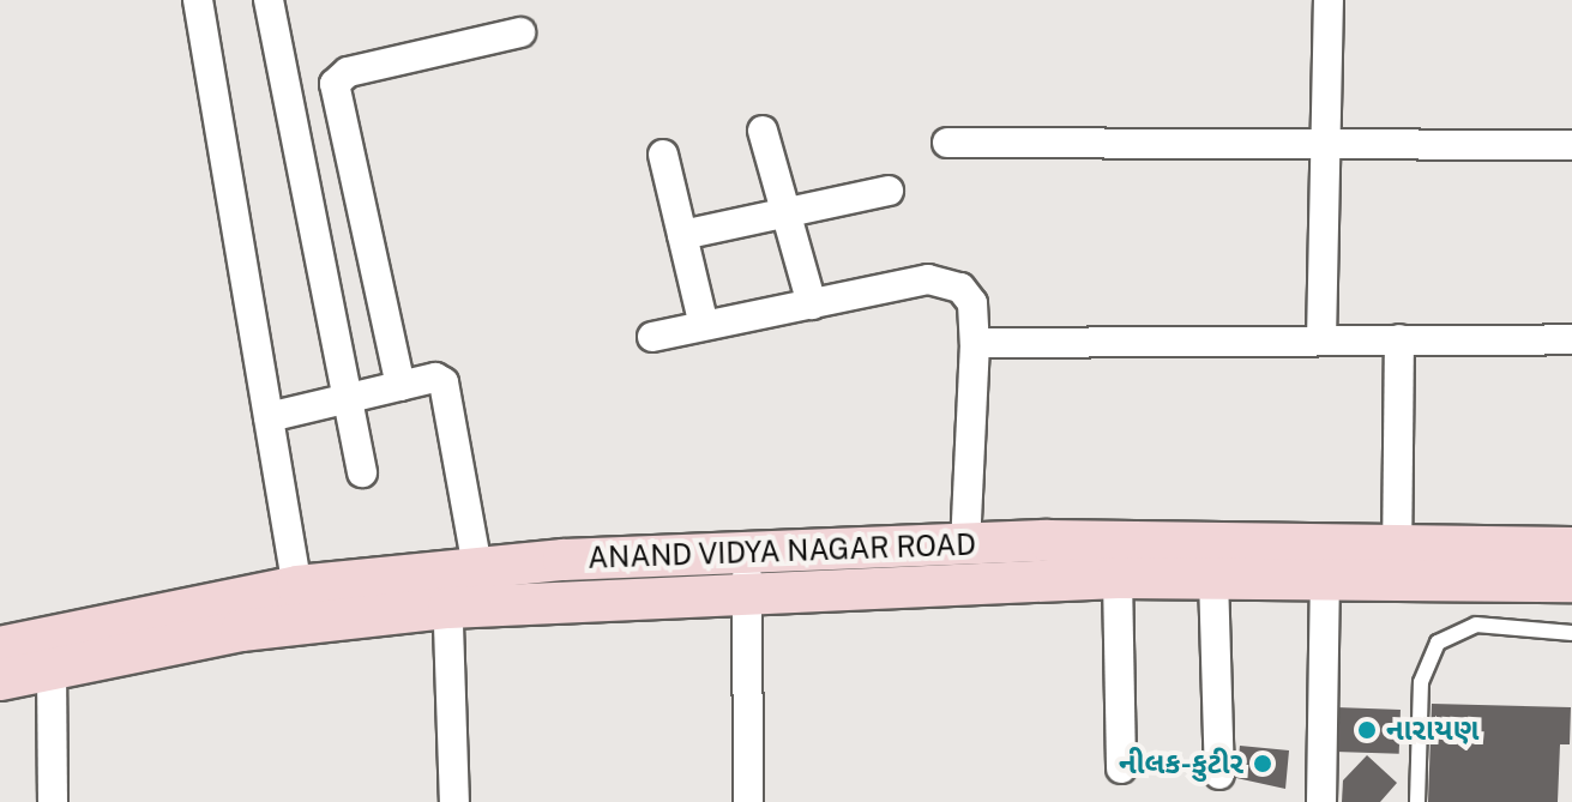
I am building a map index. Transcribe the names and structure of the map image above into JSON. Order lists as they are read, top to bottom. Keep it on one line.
{"streets":{"main road":["ANAND VIDYA NAGAR ROAD"]},"places":["નારાયણ","નીલક-કુટીર"]}
